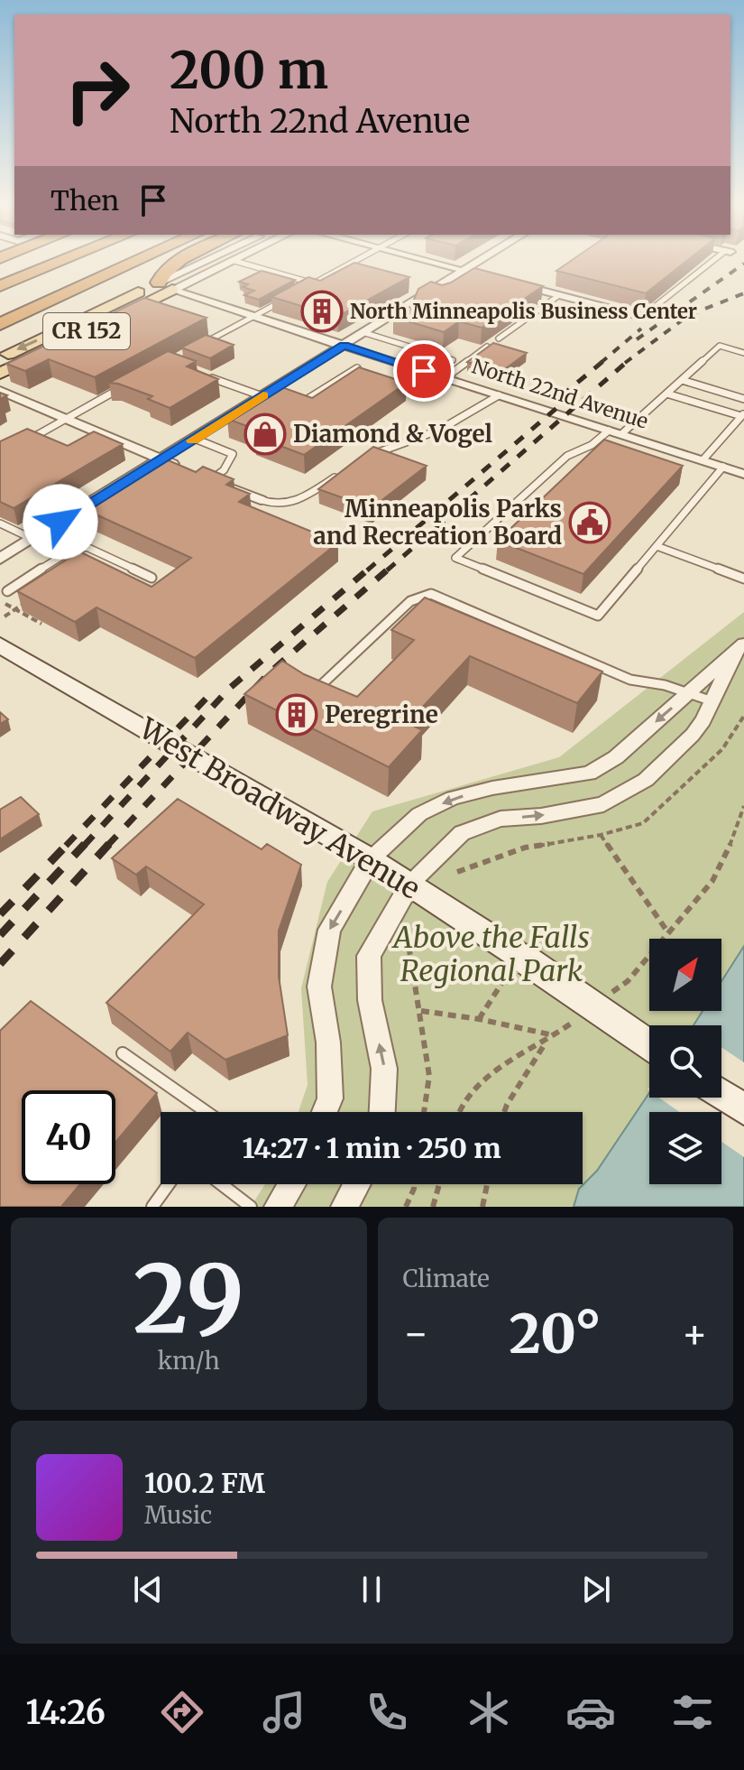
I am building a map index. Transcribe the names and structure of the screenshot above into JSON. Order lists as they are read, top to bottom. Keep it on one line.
{"streets":{"main road":["CR 152","West Broadway Avenue"],"street":["North 22nd Avenue"]},"crossings":[["CR 152","North 22nd Avenue"]],"parks":["Above the Falls Regional Park"],"places":{"building":["North Minneapolis Business Center","Peregrine"],"shop":["Diamond & Vogel"],"public building":["Minneapolis Parks and Recreation Board"]},"north":"top right","page":{"turn":["200 m","North 22nd Avenue"],"then":"Then","limit":"40","trip":"14:27 · 1 min · 250 m","tile":[["29","km/h"],"Climate"],"heat":["−","20°","+"],"song":["100.2 FM","Music"],"tabs":"14:26"}}
